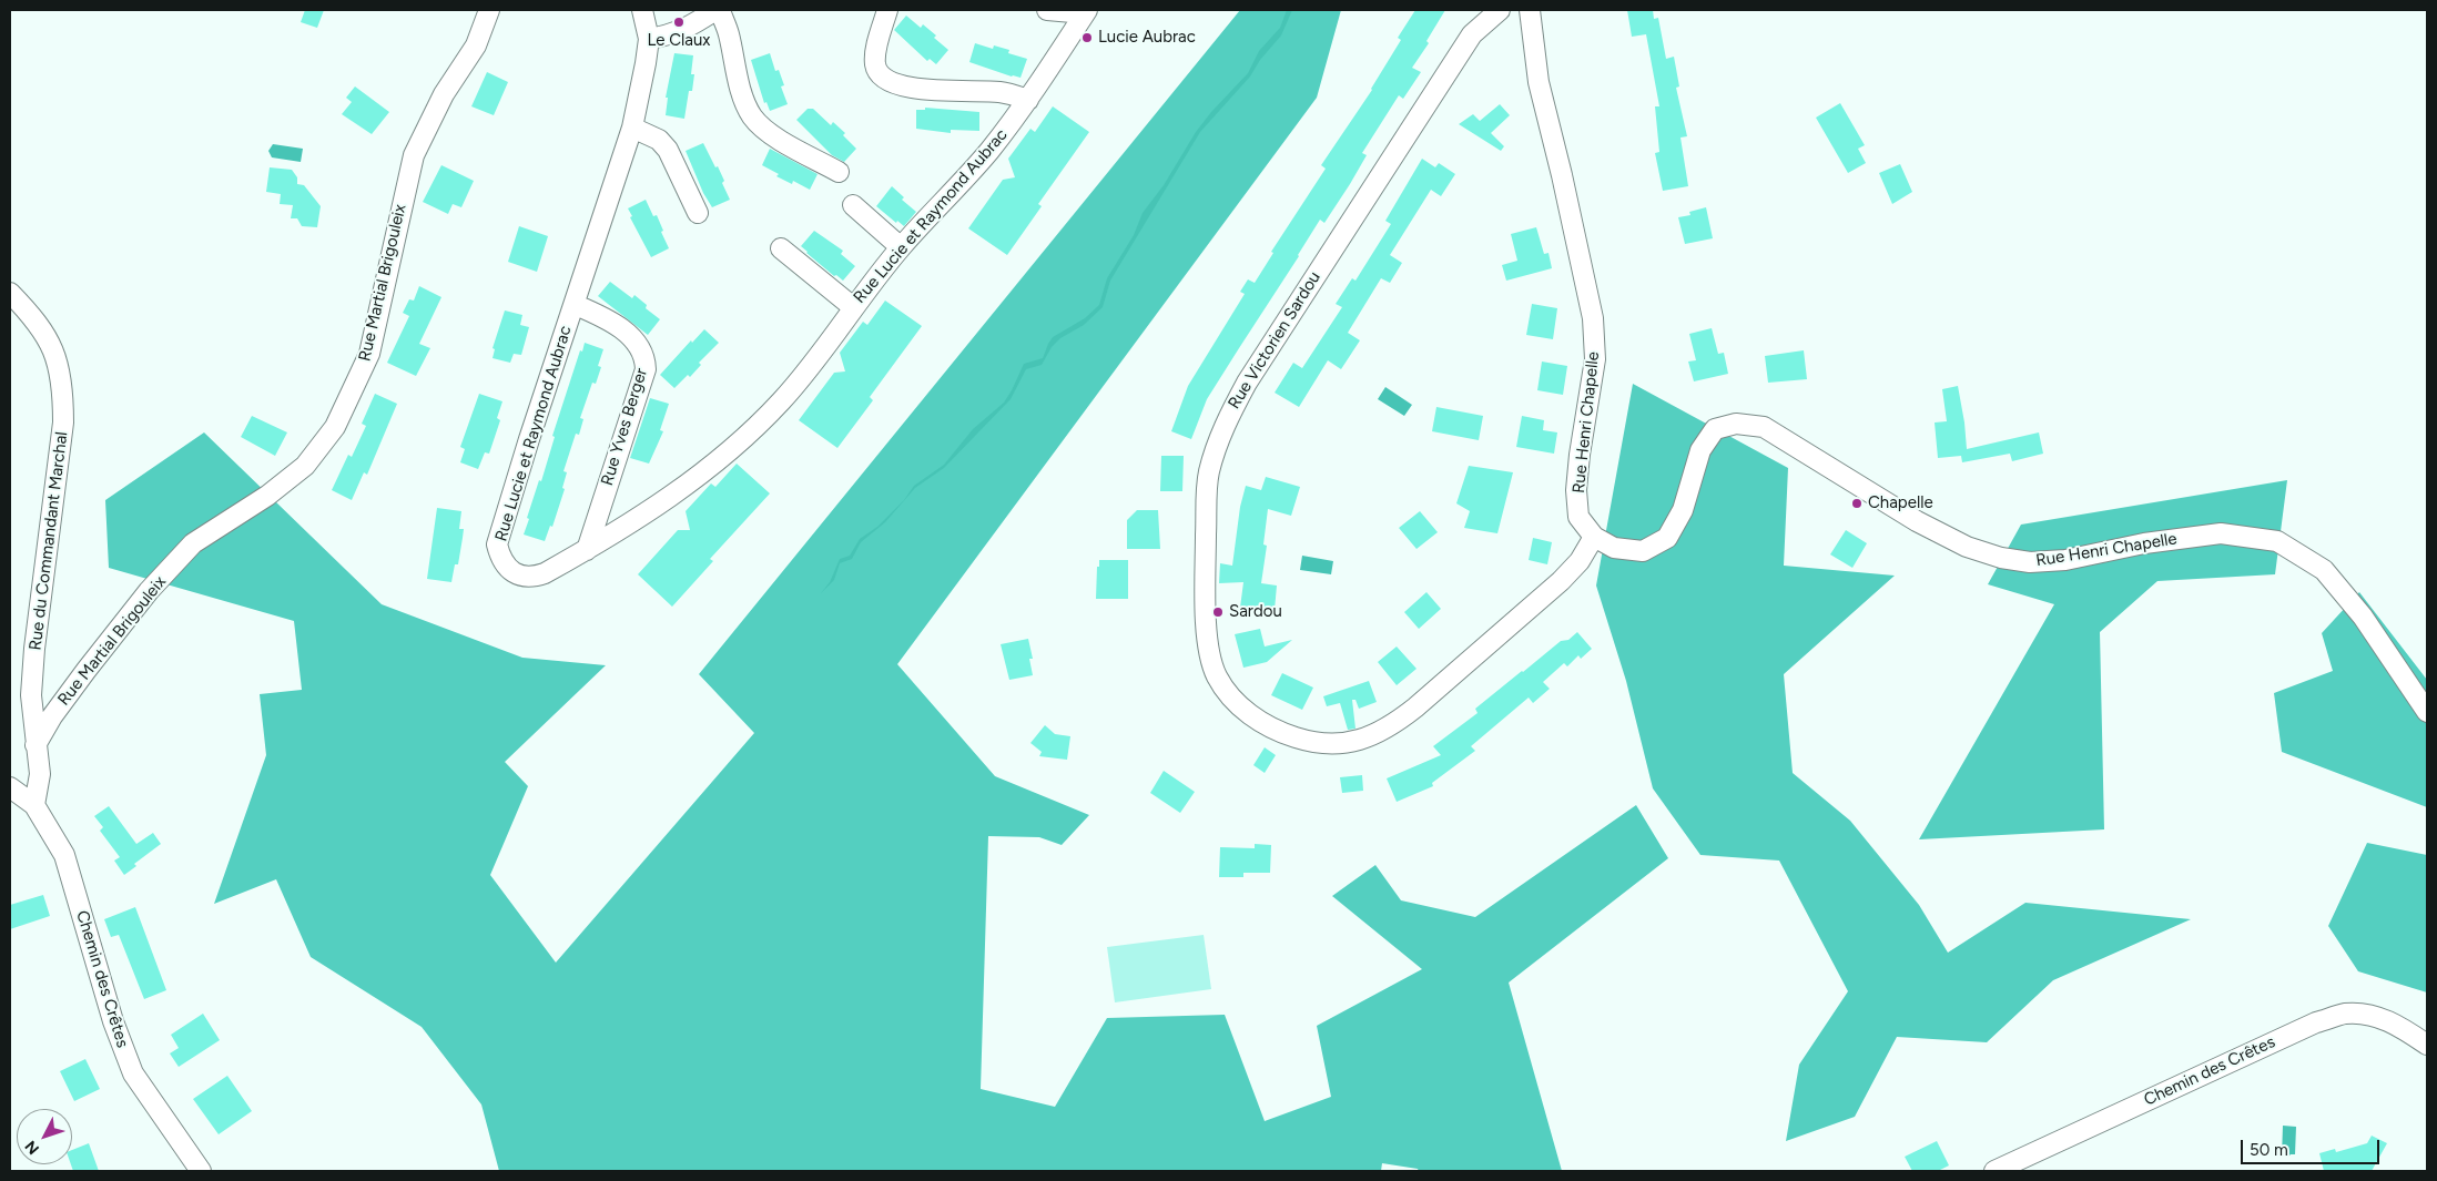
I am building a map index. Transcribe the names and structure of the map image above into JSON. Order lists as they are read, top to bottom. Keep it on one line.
{"streets":{"street":["Rue Lucie et Raymond Aubrac","Rue Martial Brigouleix","Rue Victorien Sardou","Rue Henri Chapelle","Rue Yves Berger","Rue du Commandant Marchal","Chemin des Crêtes"]},"crossings":[["Rue Lucie et Raymond Aubrac","Rue Yves Berger"],["Rue Martial Brigouleix","Rue du Commandant Marchal"],["Rue Victorien Sardou","Rue Henri Chapelle"],["Rue du Commandant Marchal","Chemin des Crêtes"]],"places":["Le Claux","Lucie Aubrac","Chapelle","Sardou"],"scale_bar":"50 m","north":"bottom left"}
